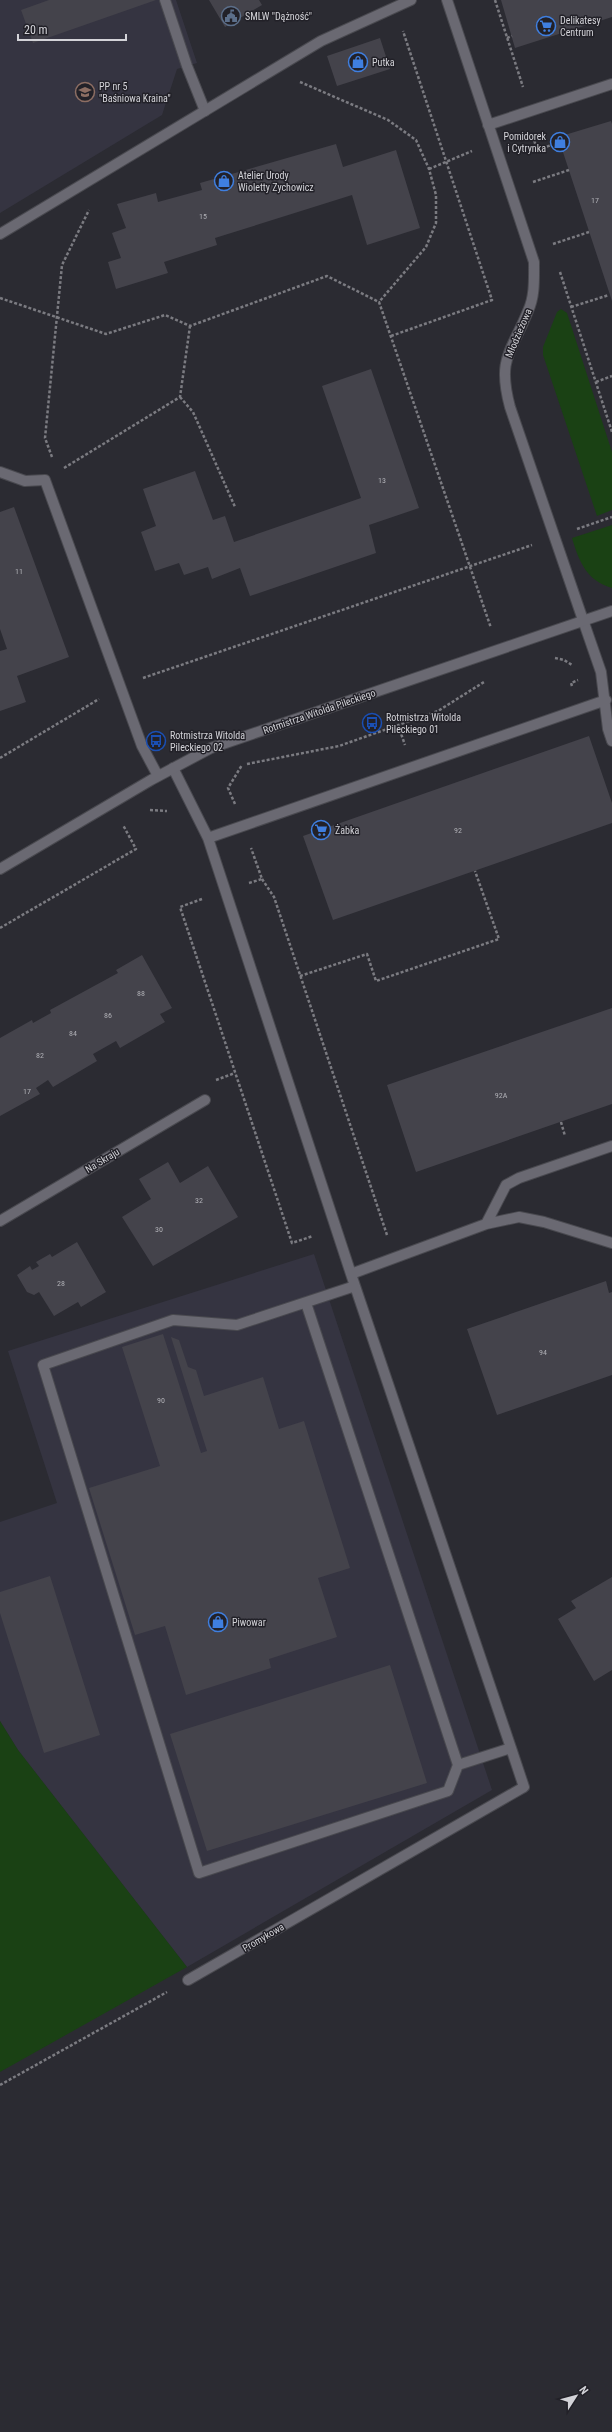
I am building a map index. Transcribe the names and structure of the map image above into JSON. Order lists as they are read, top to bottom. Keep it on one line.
{"streets":{"street":["Młodzieżowa","Rotmistrza Witolda Pileckiego","Na Skraju","Promykowa"]},"crossings":[["Młodzieżowa","Rotmistrza Witolda Pileckiego"]],"places":{"public building":["SMLW \"Dążność\""],"supermarket":["Delikatesy Centrum","Żabka"],"shop":["Putka","Pomidorek i Cytrynka","Atelier Urody Wioletty Zychowicz","Piwowar"],"school or university":["PP nr 5 \"Baśniowa Kraina\""],"bus stop":["Rotmistrza Witolda Pileckiego 01","Rotmistrza Witolda Pileckiego 02"]},"house_numbers":["17","15","13","11","92","88","86","84","82","17","92A","32","30","28","94","90"],"scale_bar":"20 m","north":"top right"}
